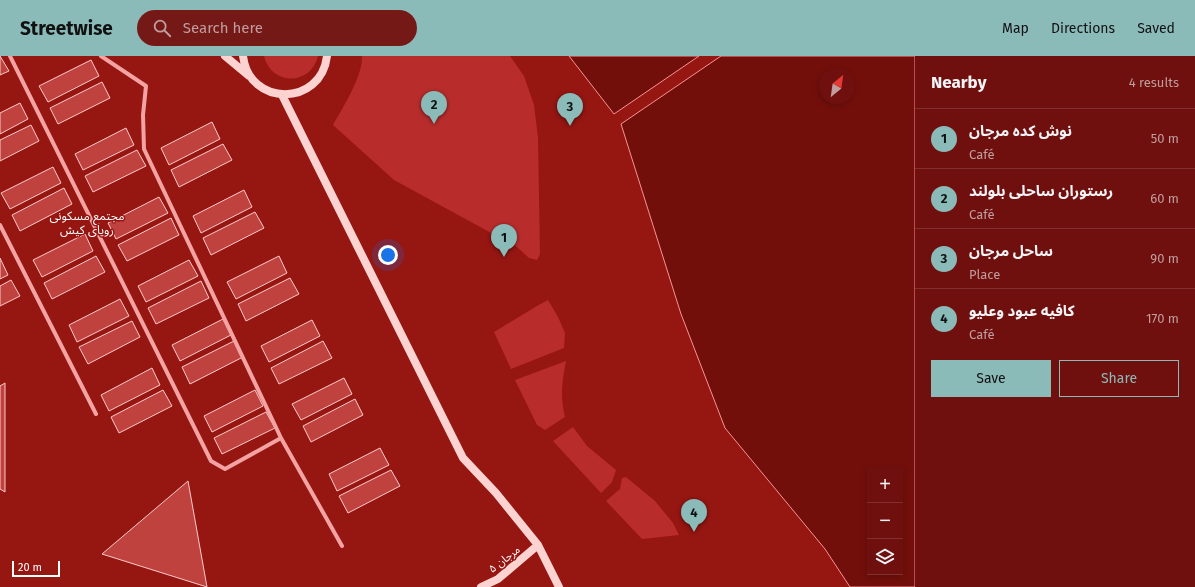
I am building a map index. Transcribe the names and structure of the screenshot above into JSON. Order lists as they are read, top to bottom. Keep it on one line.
{"streets":{"street":["مرجان ۵"]},"districts":["مجتمع مسکونی رویای کیش"],"scale_bar":"20 m","north":"top right","page":{"header":"Streetwise","search":"Search here","nav":["Map","Directions","Saved"],"heading":["Nearby","4 results"],"pins":["2","3","1","4"],"list":[{"mark":"1","name":"نوش کده مرجان","note":"Café","value":"50 m"},{"mark":"2","name":"رستوران ساحلی بلولند","note":"Café","value":"60 m"},{"mark":"3","name":"ساحل مرجان","note":"Place","value":"90 m"},{"mark":"4","name":"کافیه عبود وعلیو","note":"Café","value":"170 m"}],"buttons":["Save","Share"],"map_buttons":["+","−"],"scale":"20 m"}}
